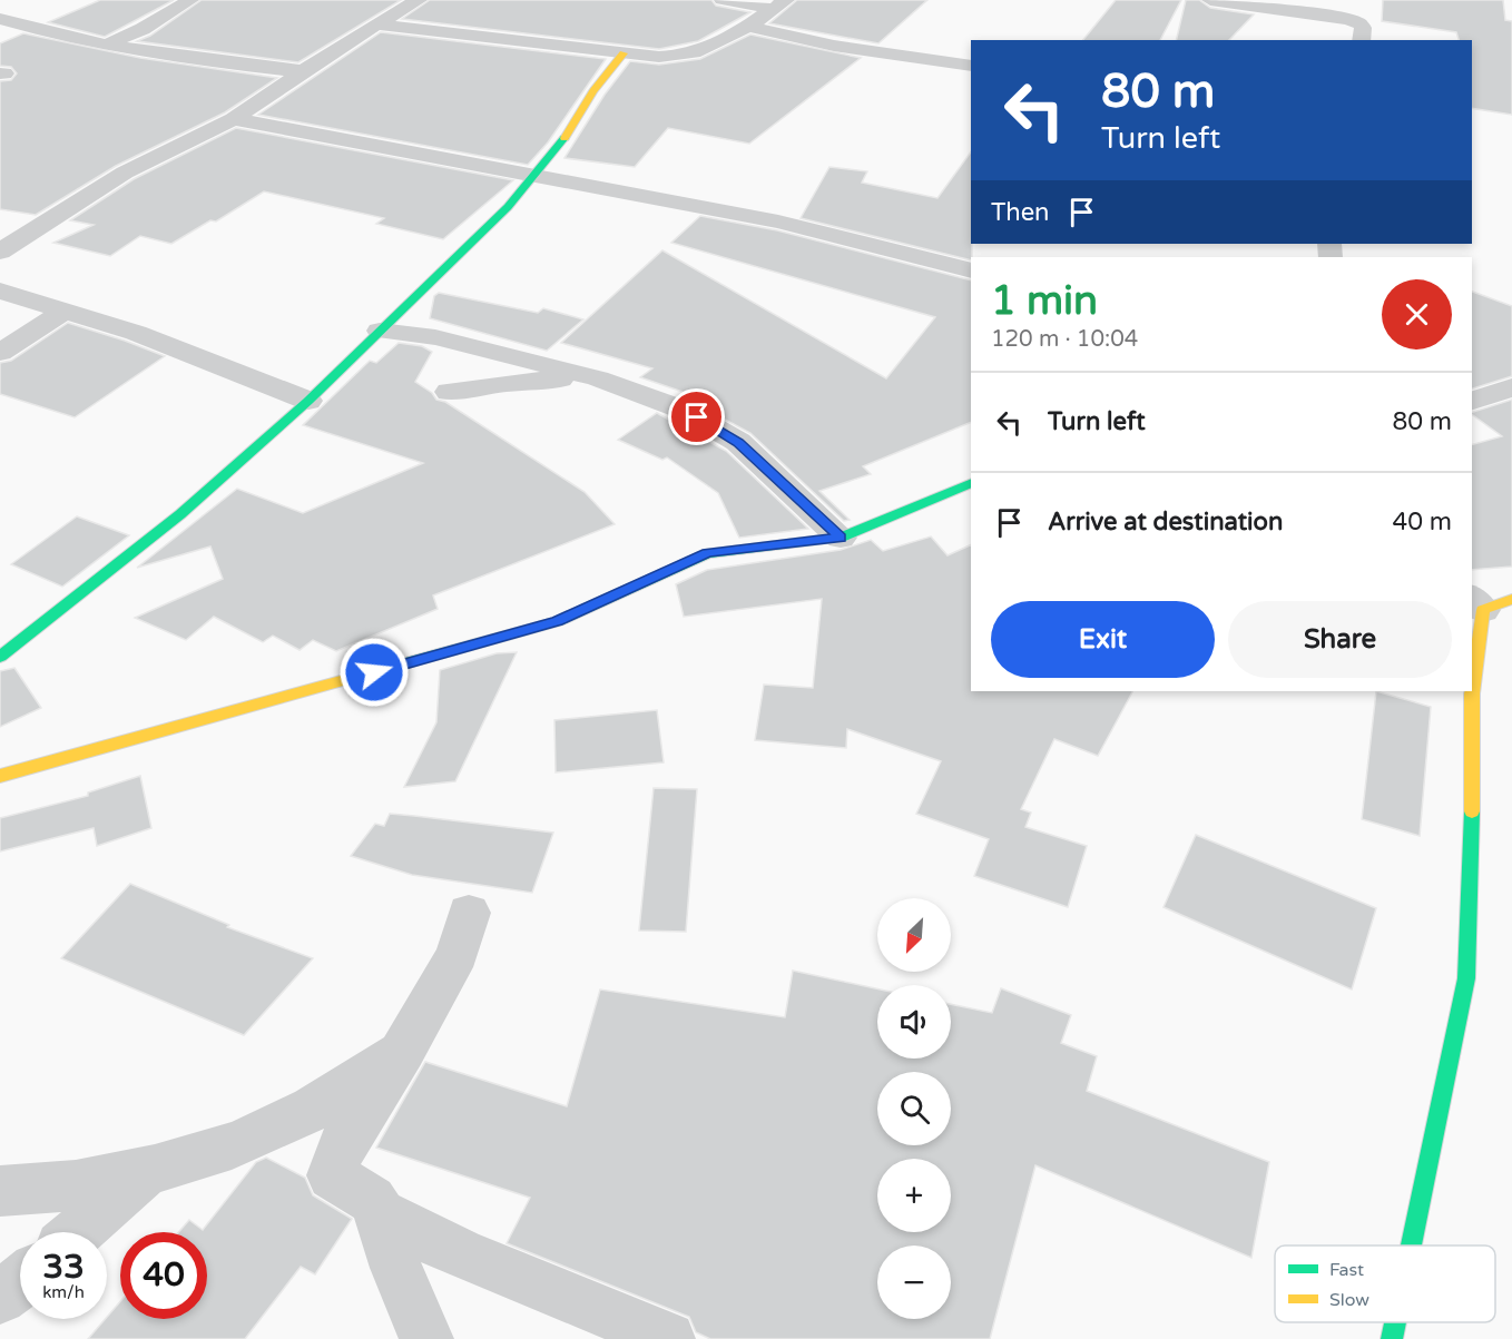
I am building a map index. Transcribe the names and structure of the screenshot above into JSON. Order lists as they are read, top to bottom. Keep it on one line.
{"legend":["Fast","Slow"],"north":"bottom left","page":{"turn":["80 m","Turn left"],"then":"Then","heading":["1 min","120 m · 10:04"],"list":[{"name":"Turn left","value":"80 m"},{"name":"Arrive at destination","value":"40 m"}],"buttons":["Exit","Share"],"map_buttons":["+","−"],"speed":"33 km/h","limit":"40"}}
